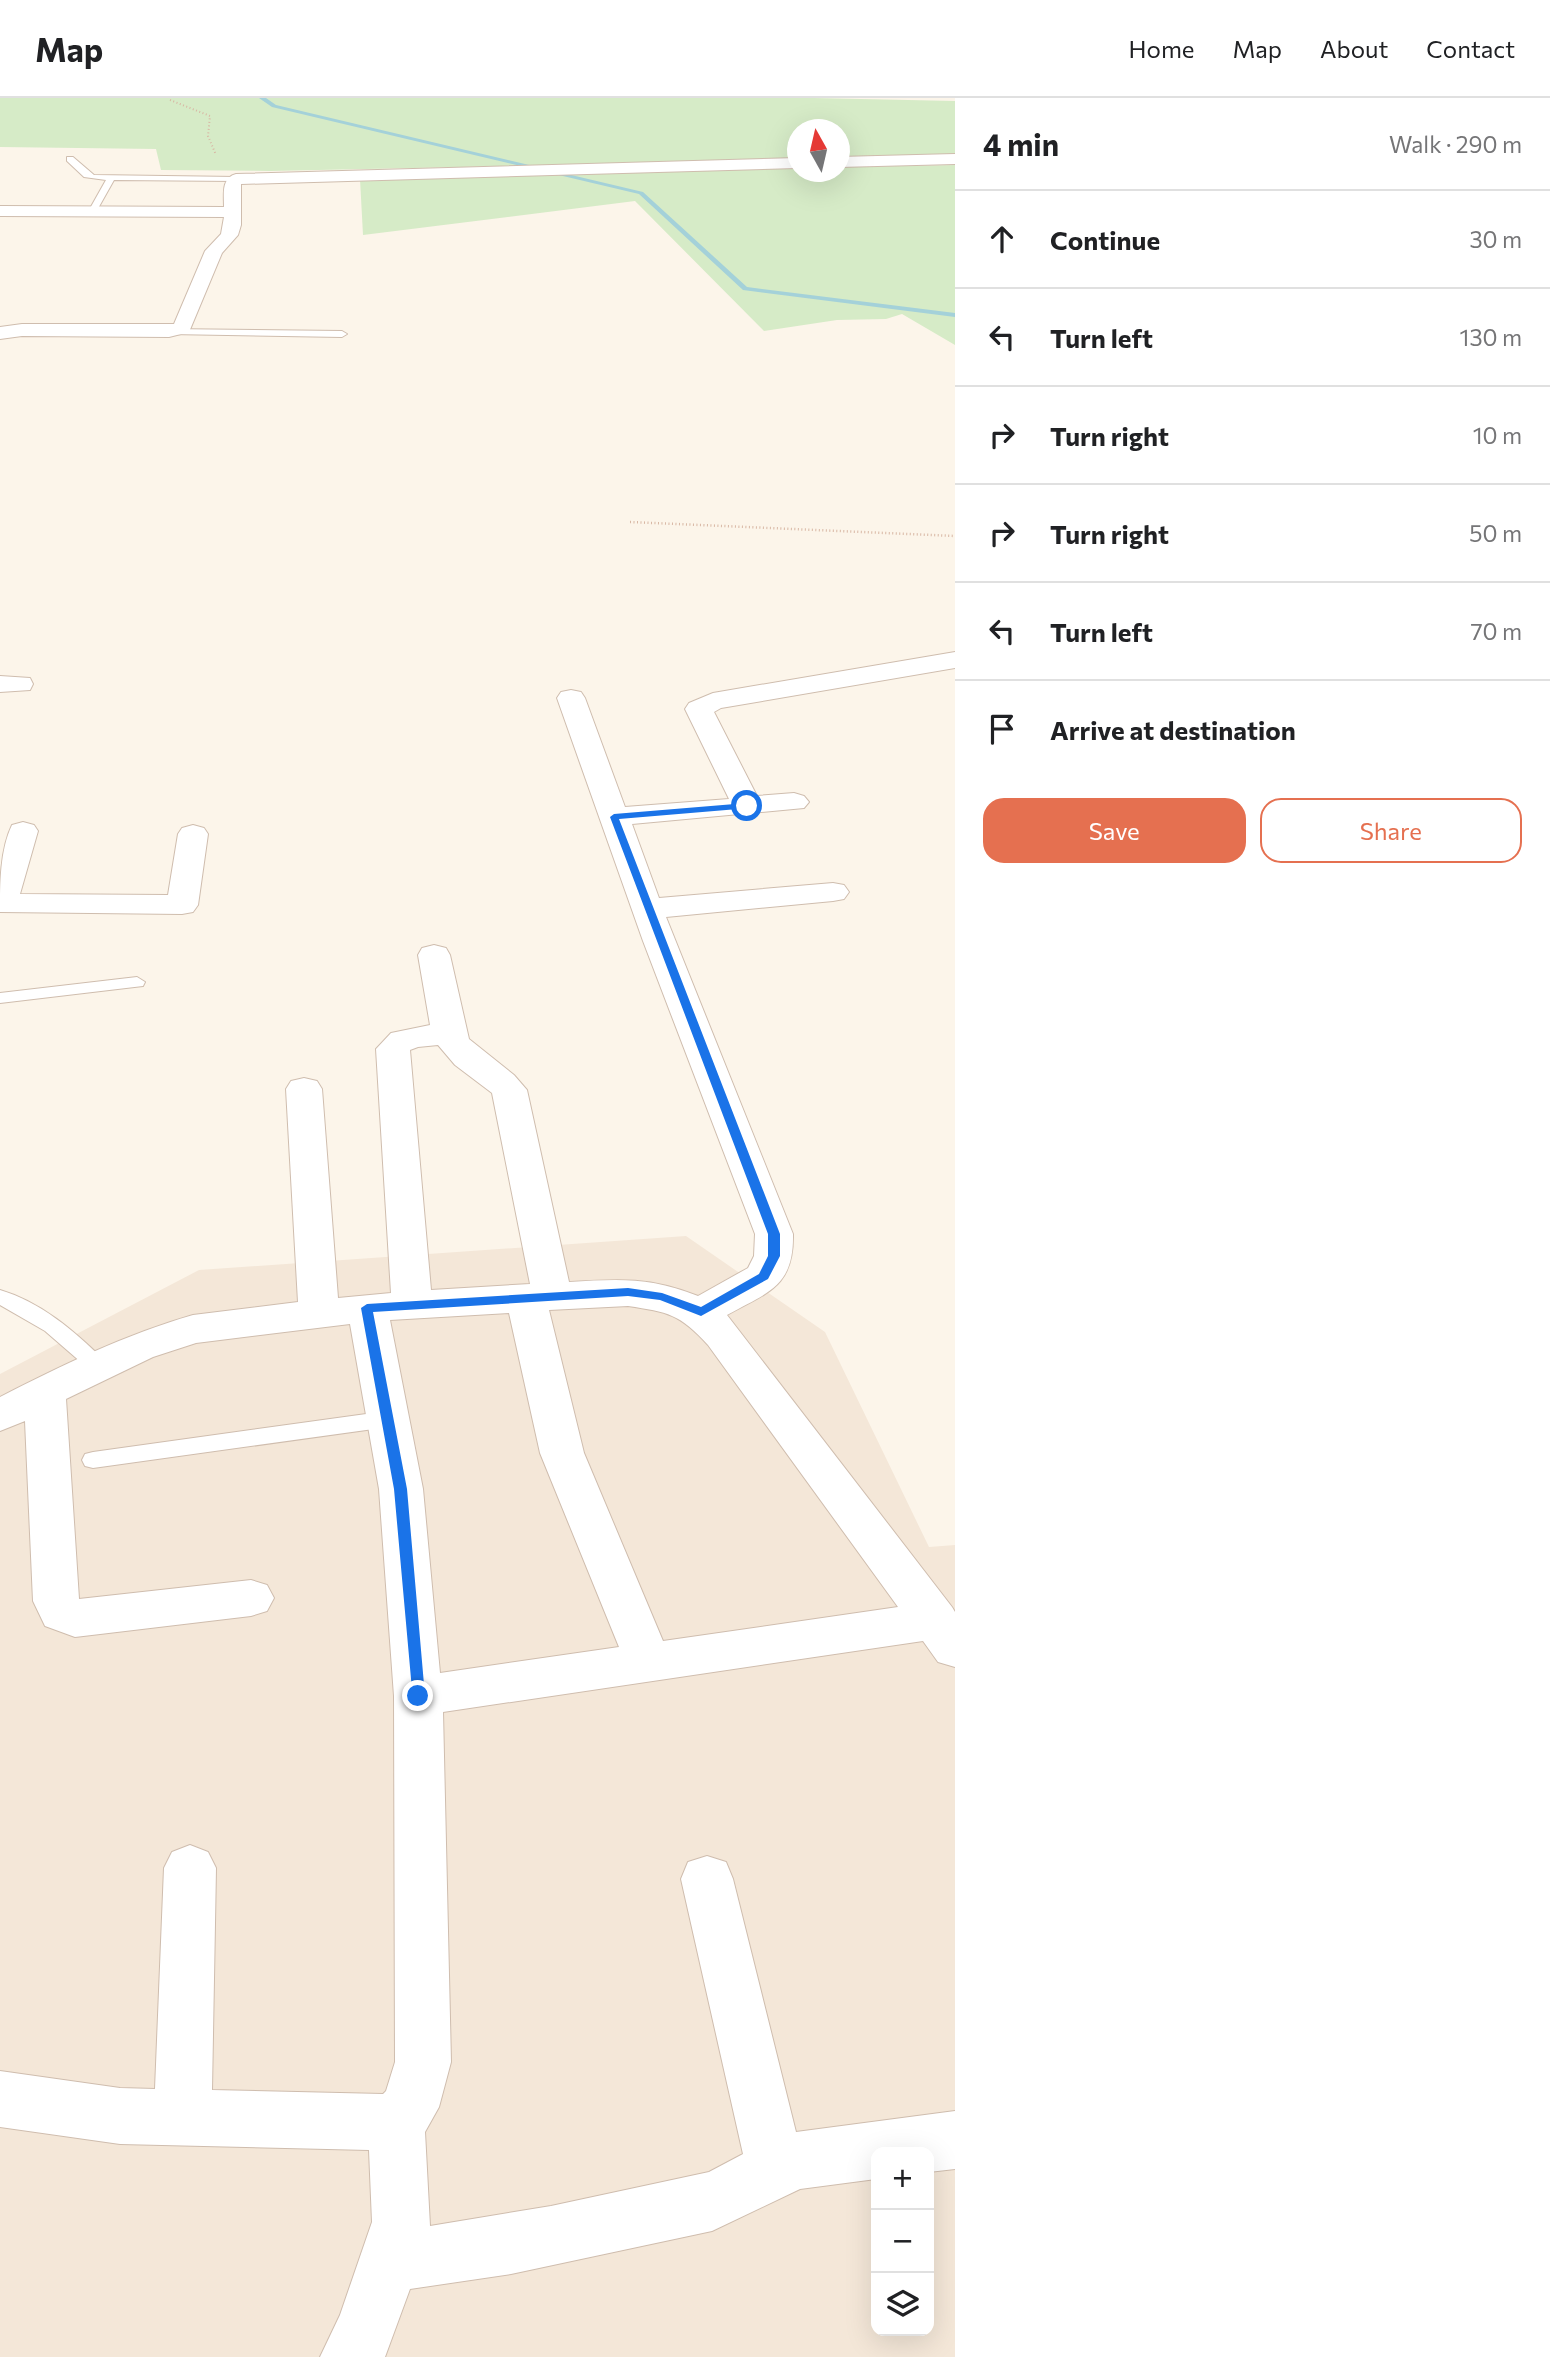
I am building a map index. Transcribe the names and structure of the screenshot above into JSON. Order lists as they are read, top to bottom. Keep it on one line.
{"north":"top","page":{"header":"Map","nav":["Home","Map","About","Contact"],"heading":["4 min","Walk · 290 m"],"list":[["Continue","30 m"],["Turn left","130 m"],["Turn right","10 m"],["Turn right","50 m"],["Turn left","70 m"],"Arrive at destination"],"buttons":["Save","Share"],"map_buttons":["+","−"]}}
